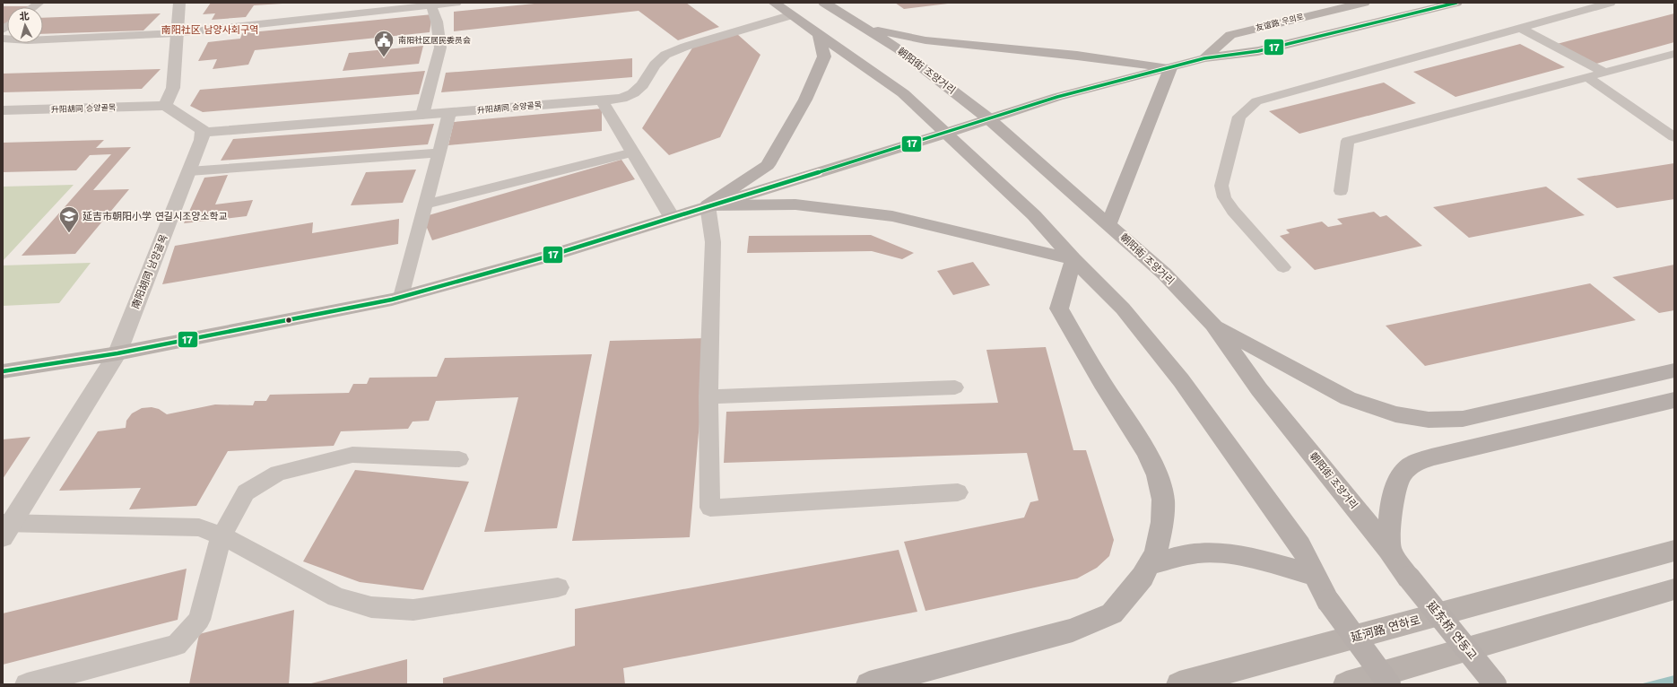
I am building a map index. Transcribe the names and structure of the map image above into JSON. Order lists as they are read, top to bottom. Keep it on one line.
{"streets":{"main road":["友谊路 우의로","朝阳街 조양거리","延河路 연하로","延东桥 연동교"],"street":["升阳胡同 승양골목","南阳胡同 남양골목"]},"crossings":[["友谊路 우의로","朝阳街 조양거리"],["友谊路 우의로","南阳胡同 남양골목"],["朝阳街 조양거리","延东桥 연동교"],["升阳胡同 승양골목","南阳胡同 남양골목"]],"districts":["南阳社区 남양사회구역"],"places":{"public building":["南阳社区居民委员会"],"school or university":["延吉市朝阳小学 연길시조양소학교"]},"lines":["transit line 17"],"north":"top"}
